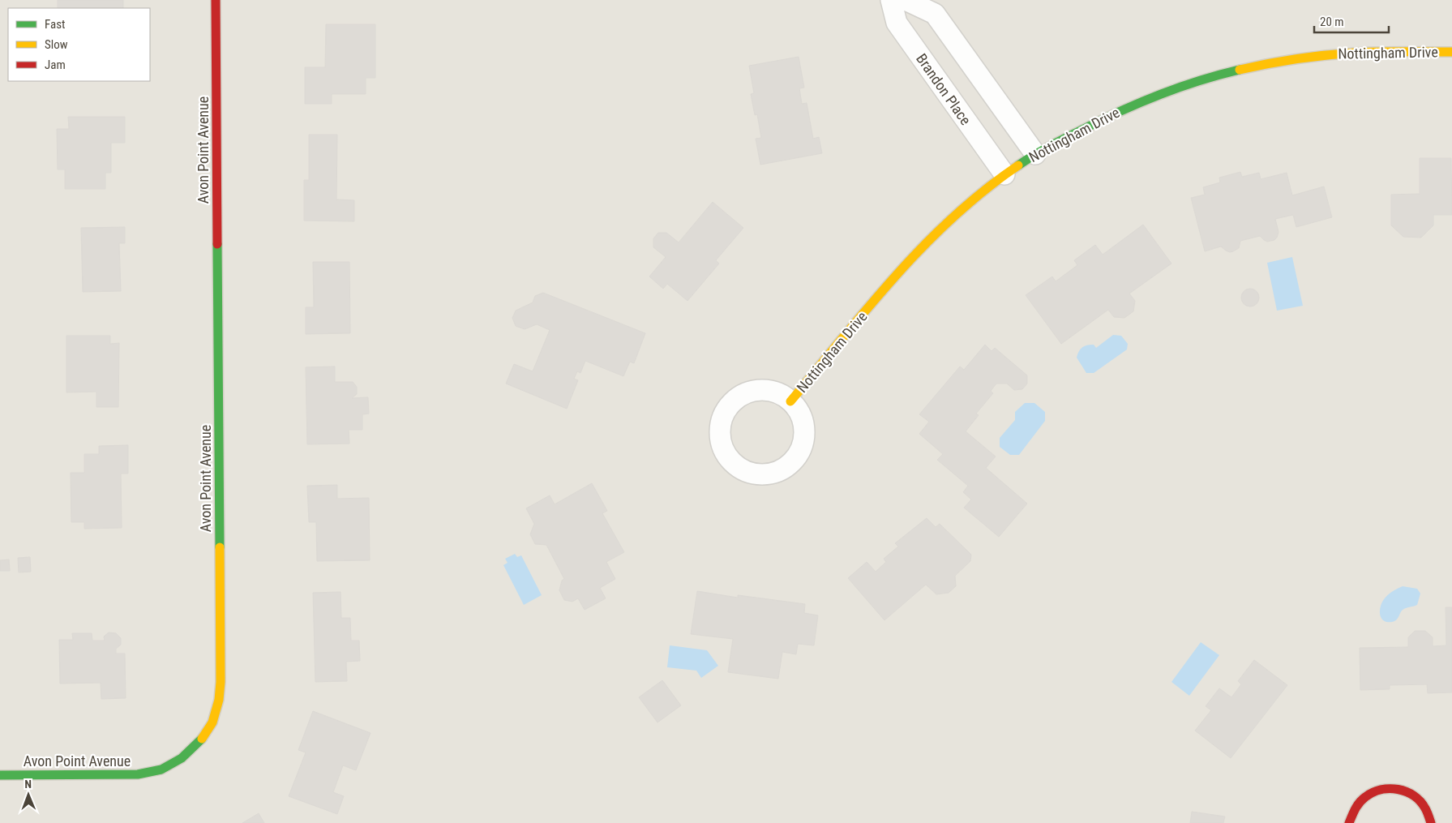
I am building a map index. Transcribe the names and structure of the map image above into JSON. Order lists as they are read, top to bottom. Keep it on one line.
{"streets":{"street":["Nottingham Drive","Brandon Place","Avon Point Avenue"]},"crossings":[["Nottingham Drive","Brandon Place"]],"legend":["Fast","Slow","Jam"],"scale_bar":"20 m","north":"top"}
